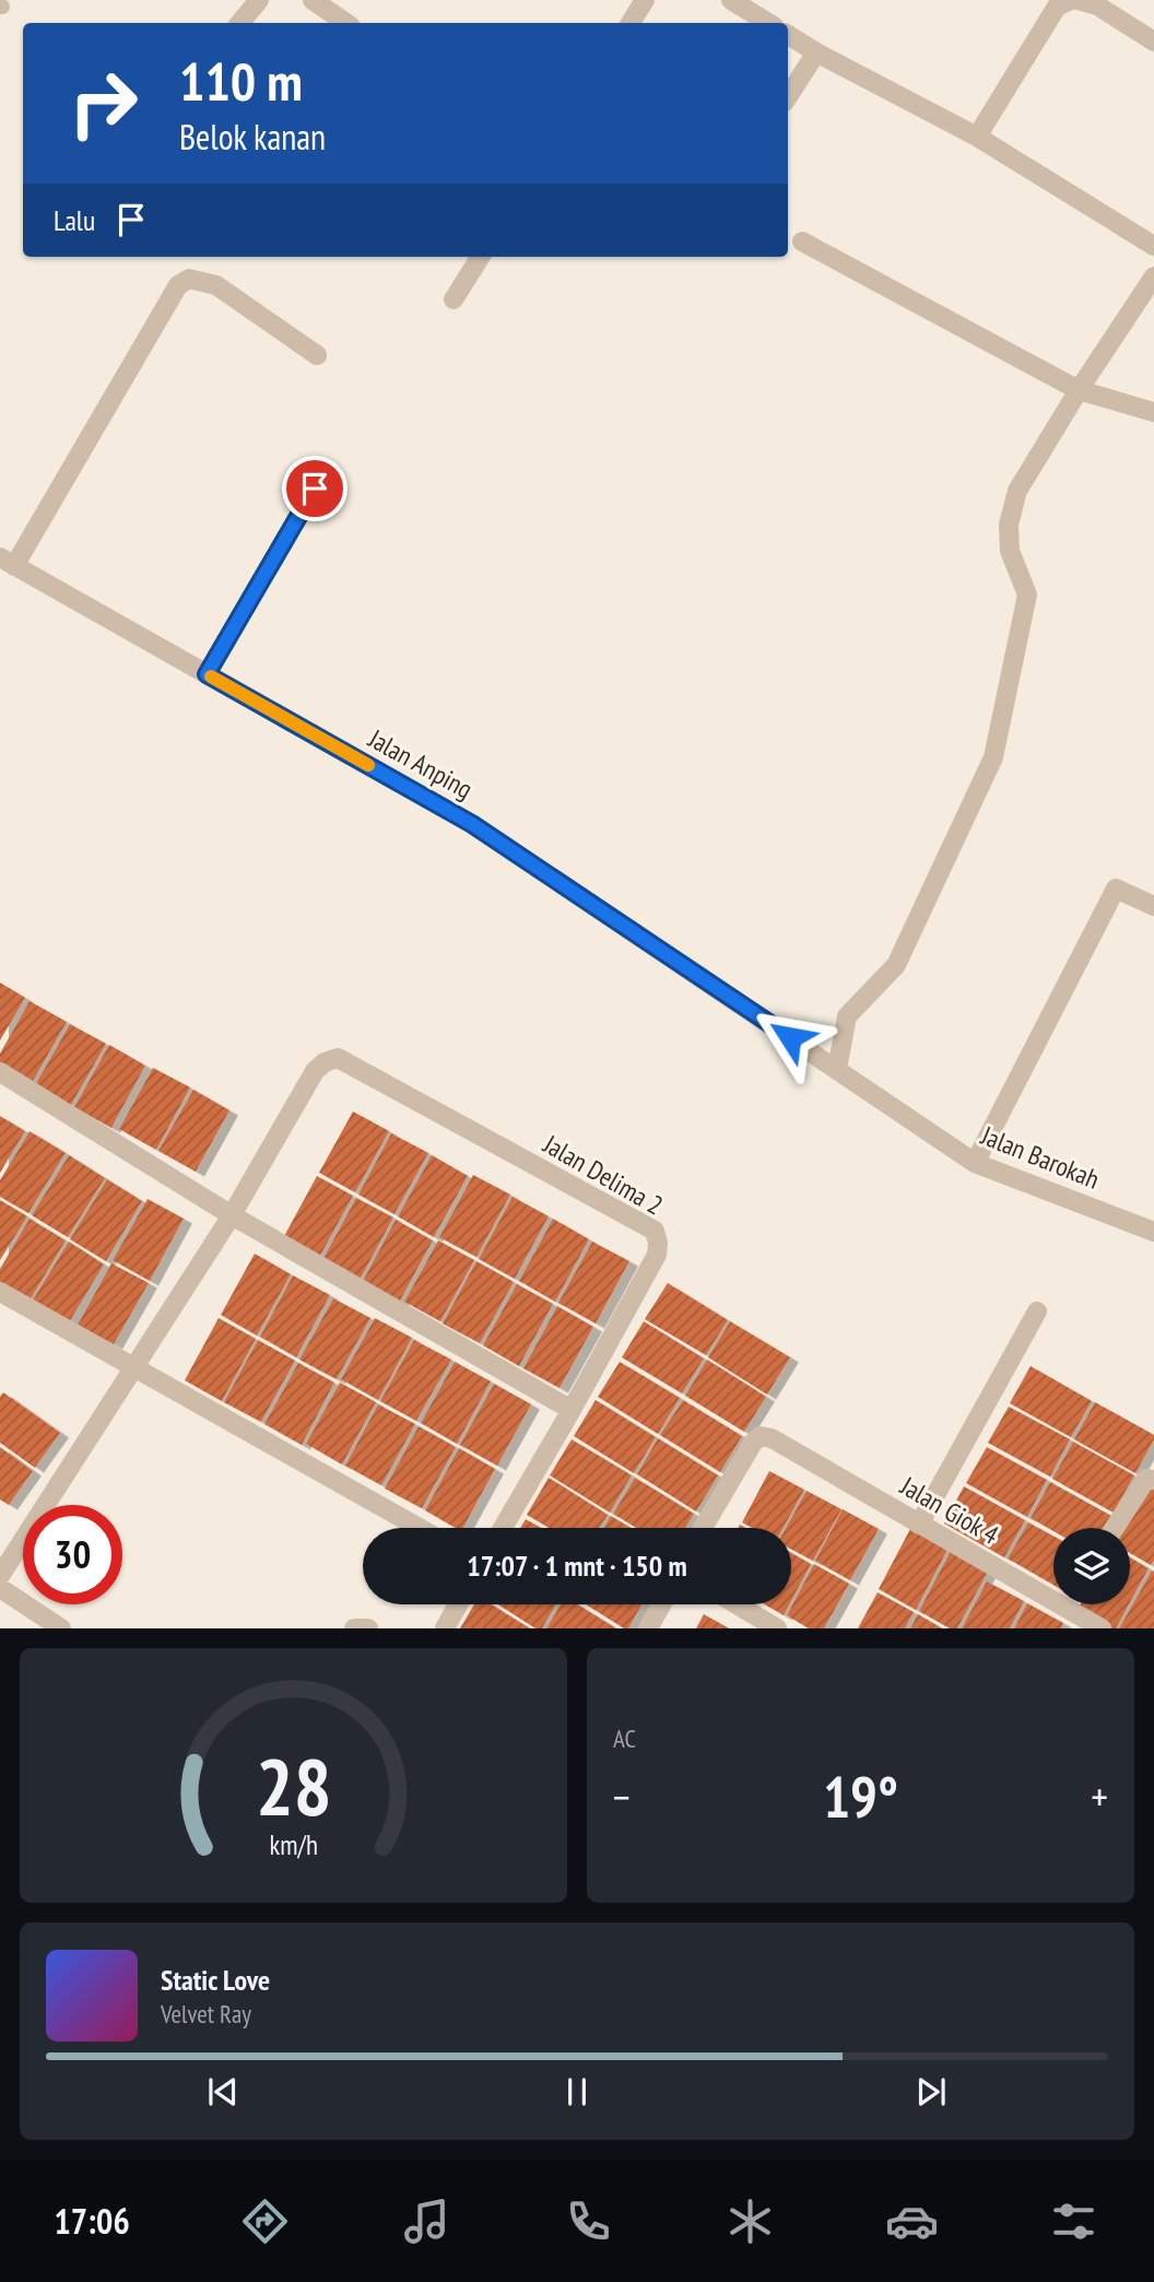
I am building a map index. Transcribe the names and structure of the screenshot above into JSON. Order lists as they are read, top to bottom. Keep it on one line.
{"streets":{"street":["Jalan Anping","Jalan Barokah","Jalan Delima 2","Jalan Giok 4"]},"crossings":[["Jalan Anping","Jalan Barokah"]],"page":{"turn":["110 m","Belok kanan"],"then":"Lalu","limit":"30","trip":"17:07 · 1 mnt · 150 m","tile":"AC","heat":["−","19°","+"],"song":["Static Love","Velvet Ray"],"tabs":"17:06","gauge":["28","km/h"]}}
